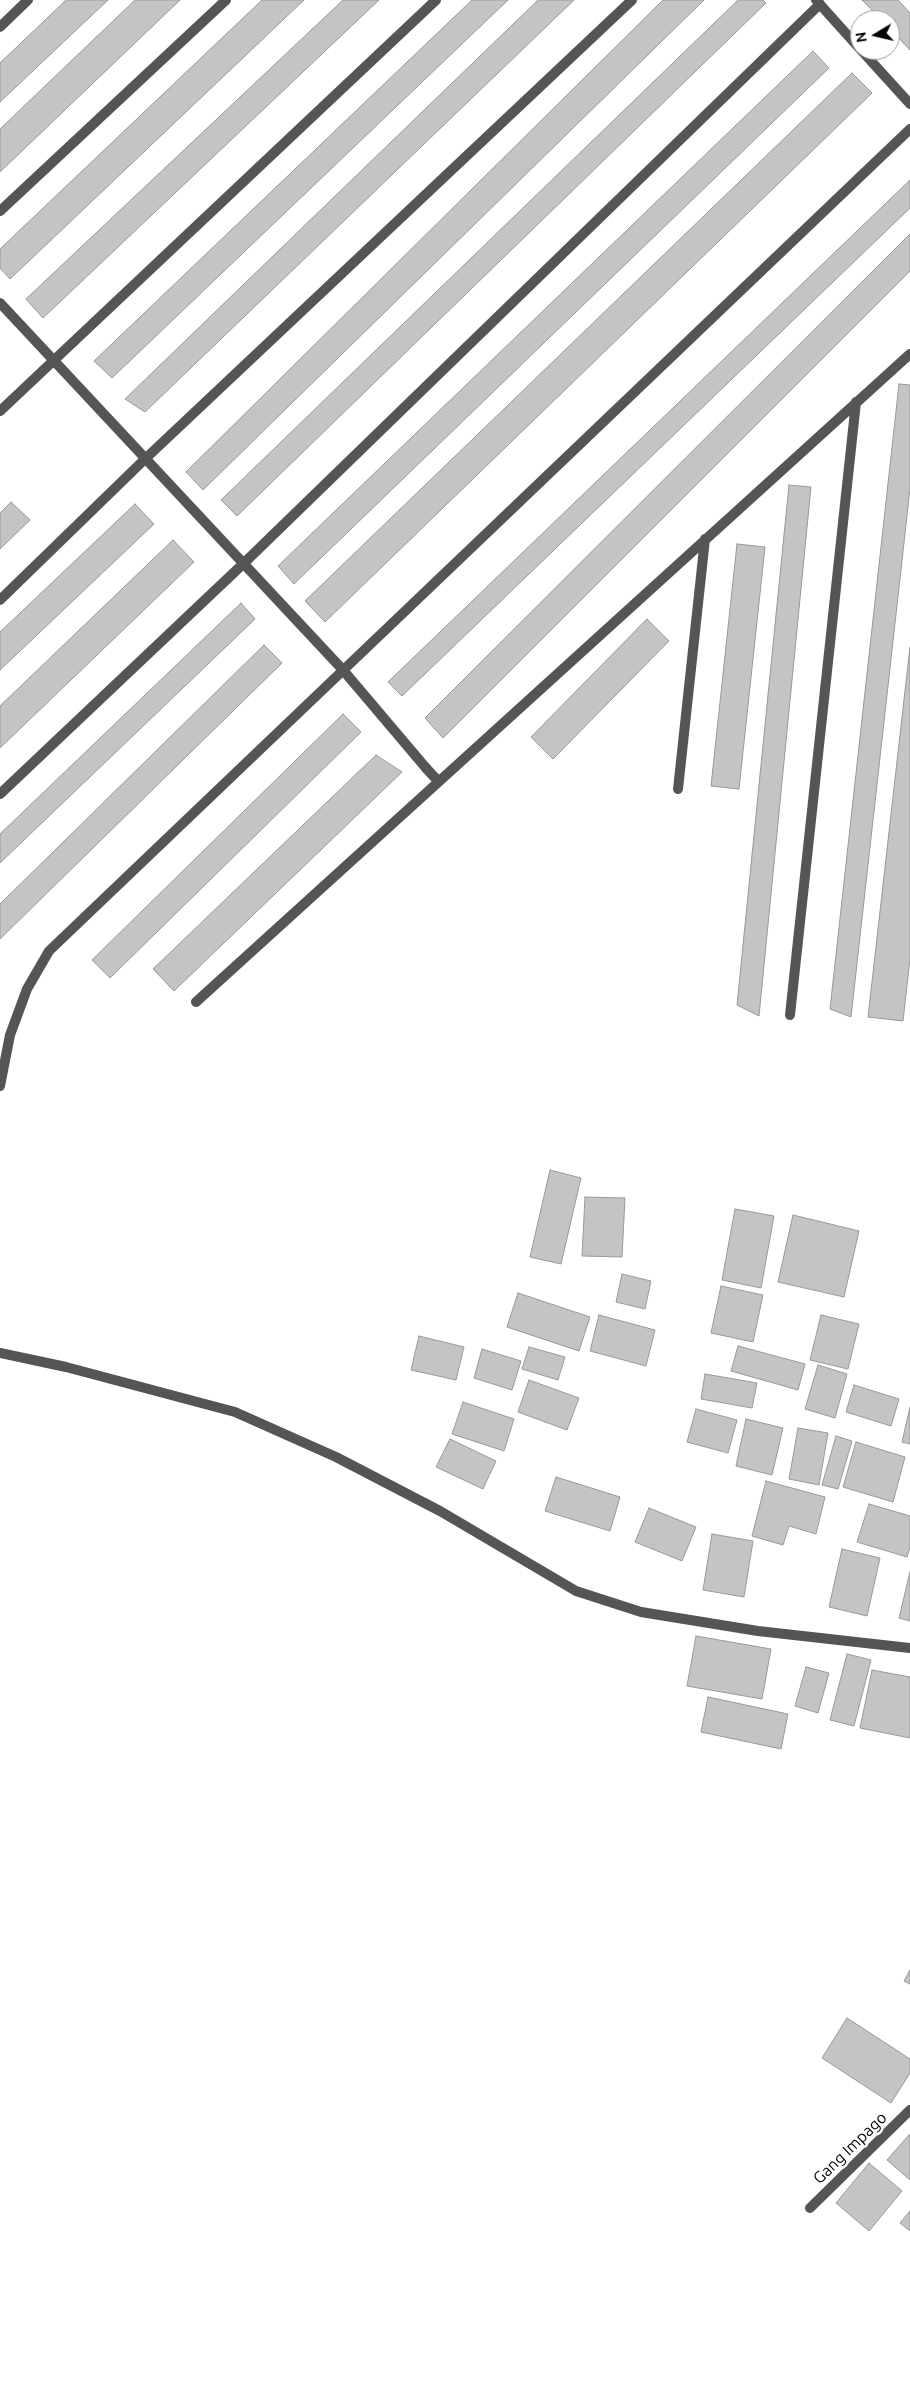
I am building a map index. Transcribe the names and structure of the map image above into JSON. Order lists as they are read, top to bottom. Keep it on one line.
{"streets":{"street":["Gang Impago"]},"north":"left"}
